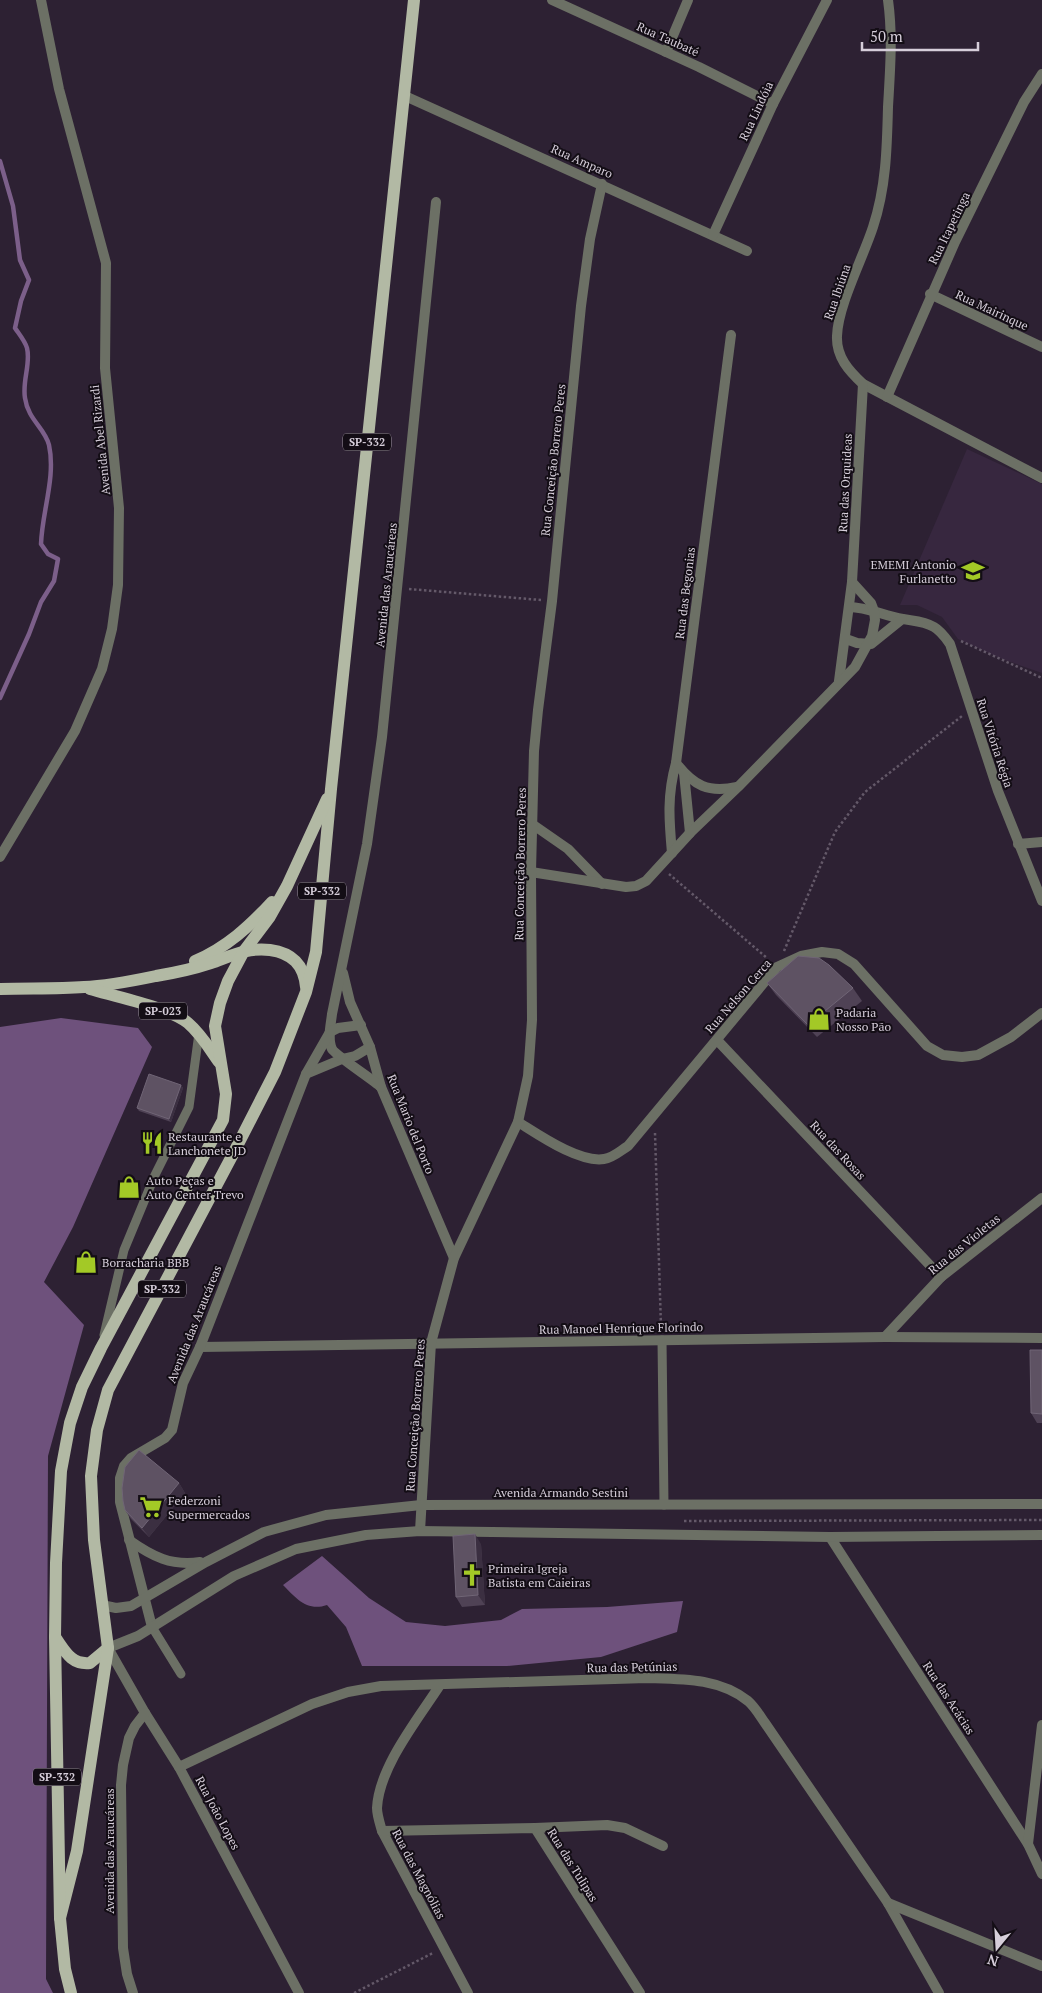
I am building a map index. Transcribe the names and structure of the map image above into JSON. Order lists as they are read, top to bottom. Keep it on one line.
{"streets":{"main road":["SP-332","SP-023"],"street":["Rua Taubaté","Rua Lindóia","Rua Amparo","Rua Itapetinga","Rua Ibiúna","Rua Mairinque","Avenida Abel Rizardi","Rua Conceição Borrero Peres","Rua das Orquideas","Avenida das Araucáreas","Rua das Begonias","Rua Vitória Régia","Rua Nelson Cerca","Rua Mario del Porto","Rua das Rosas","Rua das Violetas","Rua Manoel Henrique Florindo","Avenida Armando Sestini","Rua das Petúnias","Rua das Acácias","Rua João Lopes","Rua das Tulipas","Rua das Magnólias"]},"crossings":[["Rua Taubaté","Rua Lindóia"],["Rua Lindóia","Rua Amparo"],["Rua Amparo","SP-332"],["Rua Amparo","Rua Conceição Borrero Peres"],["Rua Itapetinga","Rua Ibiúna"],["Rua Itapetinga","Rua Mairinque"],["Rua Ibiúna","Rua das Orquideas"],["SP-332","SP-023"],["SP-332","Avenida Armando Sestini"],["SP-332","Rua João Lopes"],["Rua Conceição Borrero Peres","Rua Nelson Cerca"],["Rua Conceição Borrero Peres","Rua Mario del Porto"],["Rua Conceição Borrero Peres","Rua Manoel Henrique Florindo"],["Rua Conceição Borrero Peres","Avenida Armando Sestini"],["Avenida das Araucáreas","Rua Mario del Porto"],["Avenida das Araucáreas","Rua Manoel Henrique Florindo"],["Avenida das Araucáreas","Avenida Armando Sestini"],["Avenida das Araucáreas","Rua João Lopes"],["Rua Nelson Cerca","Rua das Rosas"],["Rua das Rosas","Rua das Violetas"],["Rua das Violetas","Rua Manoel Henrique Florindo"],["Rua das Petúnias","Rua João Lopes"],["Rua das Petúnias","Rua das Magnólias"],["Rua das Tulipas","Rua das Magnólias"]],"places":{"school or university":["EMEMI Antonio Furlanetto"],"shop":["Padaria Nosso Pão","Auto Peças e Auto Center Trevo","Borracharia BBB"],"restaurant":["Restaurante e Lanchonete JD"],"supermarket":["Federzoni Supermercados"],"church":["Primeira Igreja Batista em Caieiras"]},"scale_bar":"50 m","north":"bottom"}
